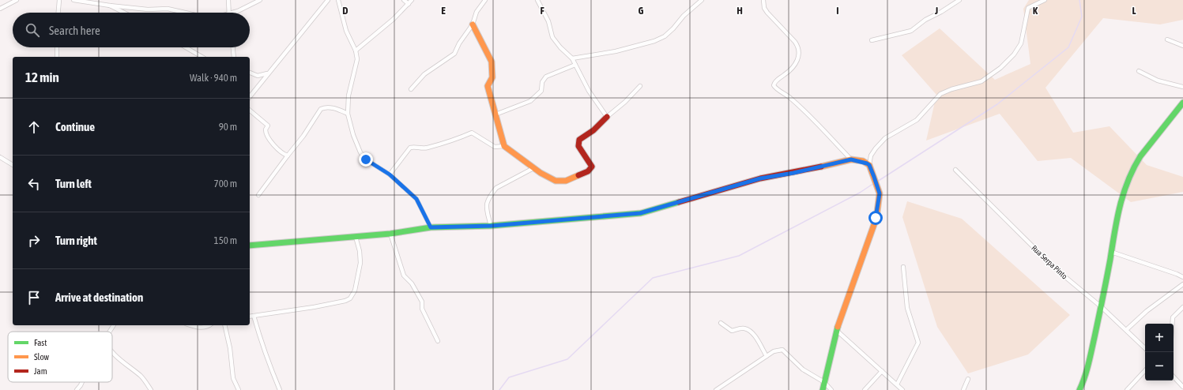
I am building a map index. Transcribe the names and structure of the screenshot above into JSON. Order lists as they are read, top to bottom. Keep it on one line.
{"streets":{"street":["Rua Serpa Pinto"]},"legend":["Fast","Slow","Jam"],"page":{"search":"Search here","heading":["12 min","Walk · 940 m"],"list":[["Continue","90 m"],["Turn left","700 m"],["Turn right","150 m"],"Arrive at destination"],"map_buttons":["+","−"]},"grid":{"columns":["D","E","F","G","H","I","J","K","L"]}}
